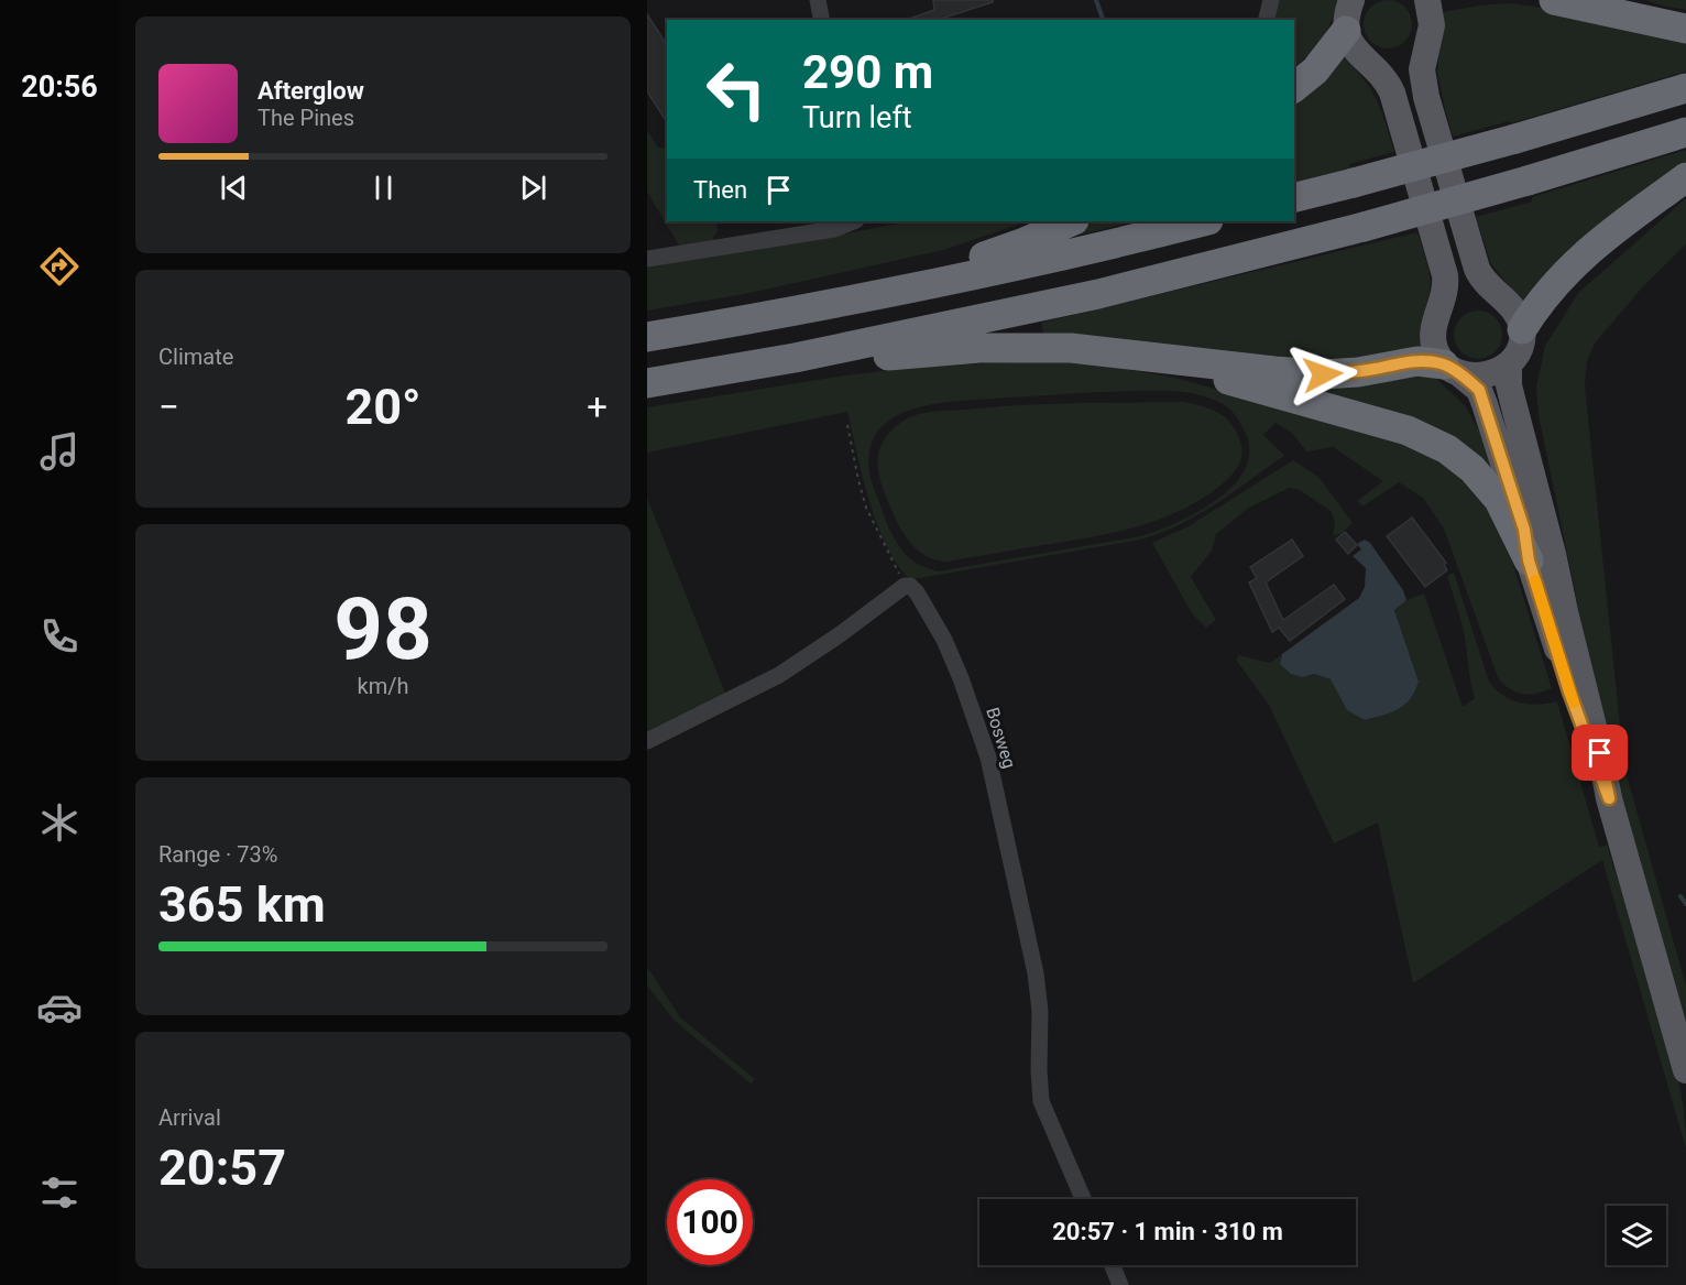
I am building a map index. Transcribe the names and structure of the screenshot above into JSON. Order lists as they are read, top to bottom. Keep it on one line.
{"streets":{"street":["Bosweg"]},"page":{"tabs":"20:56","turn":["290 m","Turn left"],"song":["Afterglow","The Pines"],"then":"Then","tile":["Climate",["98","km/h"],["Range · 73%","365 km"],["Arrival","20:57"]],"heat":["−","20°","+"],"limit":"100","trip":"20:57 · 1 min · 310 m"}}
